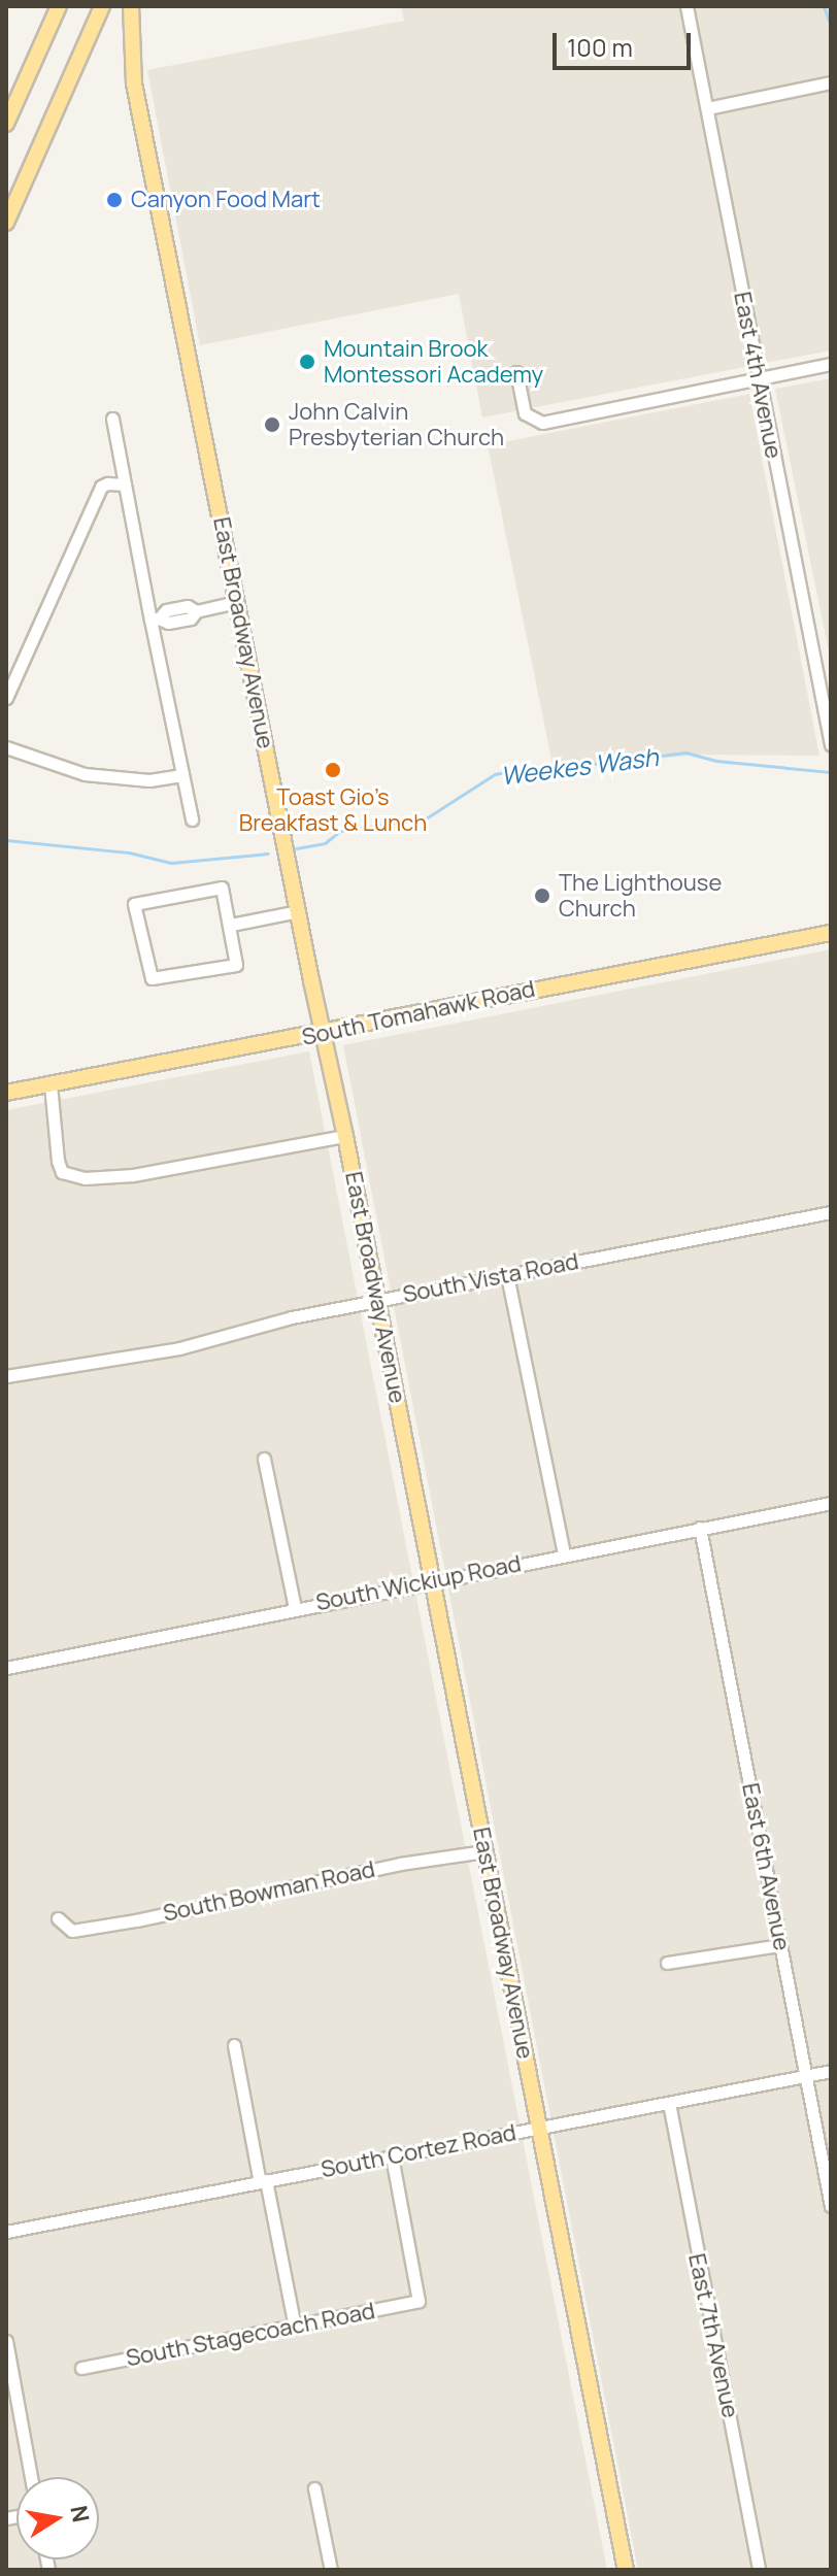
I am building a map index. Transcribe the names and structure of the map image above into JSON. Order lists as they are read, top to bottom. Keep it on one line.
{"streets":{"main road":["East Broadway Avenue","South Tomahawk Road"],"street":["East 4th Avenue","South Vista Road","South Wickiup Road","East 6th Avenue","South Bowman Road","South Cortez Road","South Stagecoach Road","East 7th Avenue"]},"crossings":[["East Broadway Avenue","South Tomahawk Road"],["East Broadway Avenue","South Vista Road"],["East Broadway Avenue","South Wickiup Road"],["East Broadway Avenue","South Bowman Road"],["East Broadway Avenue","South Cortez Road"],["South Wickiup Road","East 6th Avenue"],["East 6th Avenue","South Cortez Road"],["South Cortez Road","South Stagecoach Road"],["South Cortez Road","East 7th Avenue"]],"water":["Weekes Wash"],"places":["Canyon Food Mart","Mountain Brook Montessori Academy","John Calvin Presbyterian Church","Toast Gio’s Breakfast & Lunch","The Lighthouse Church"],"scale_bar":"100 m","north":"right"}
